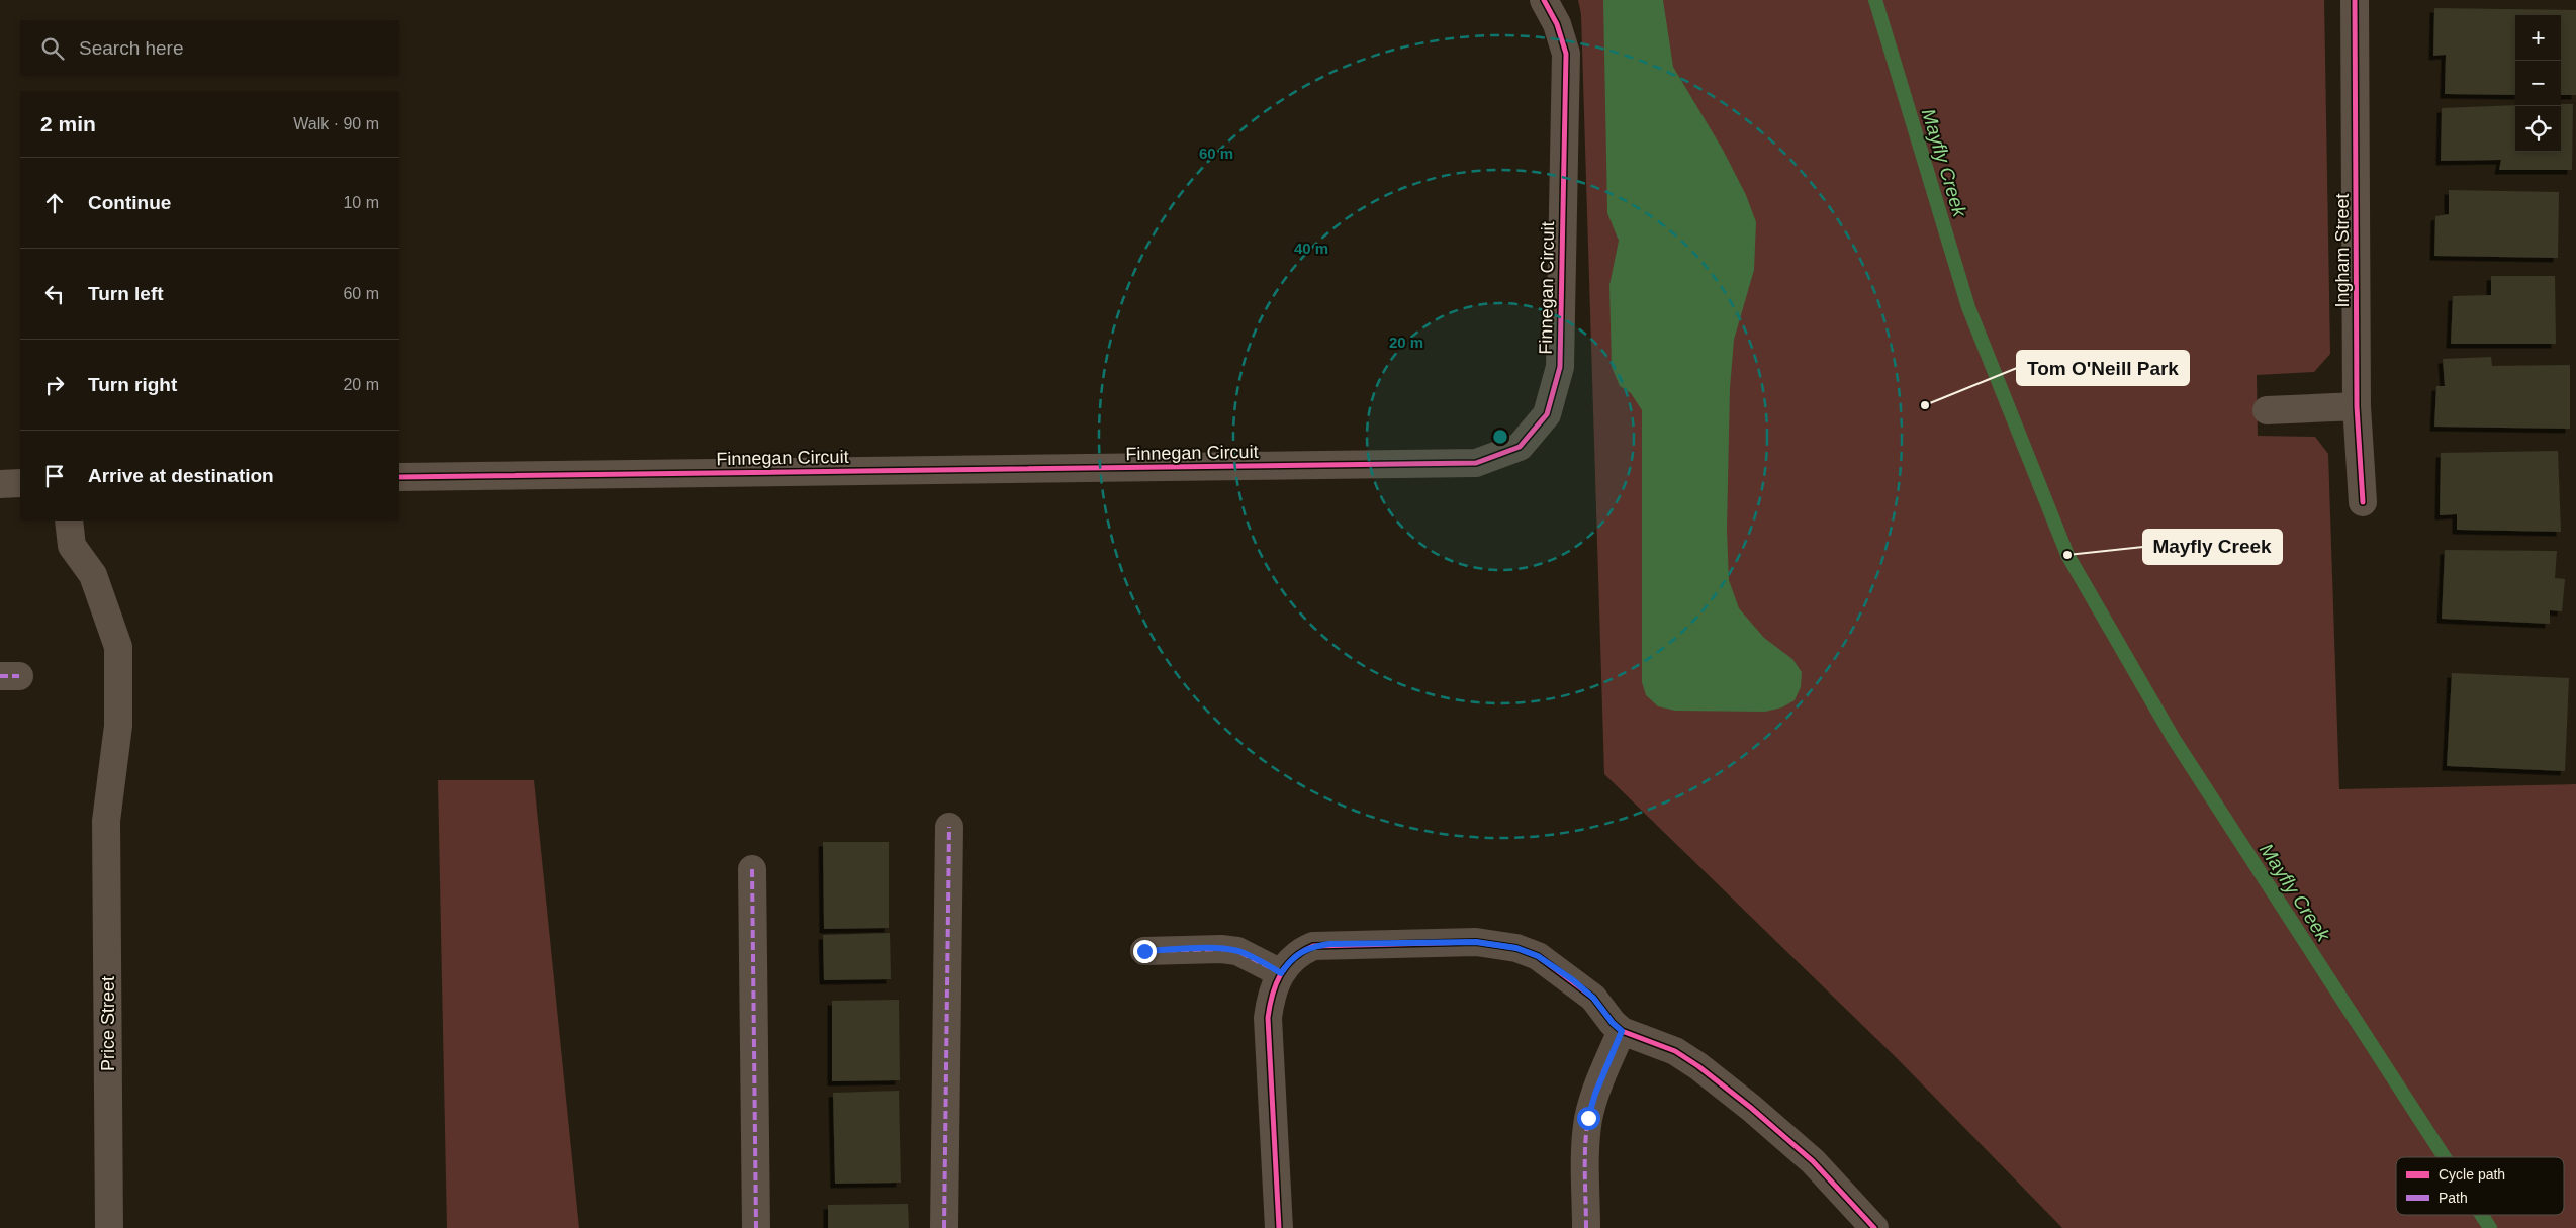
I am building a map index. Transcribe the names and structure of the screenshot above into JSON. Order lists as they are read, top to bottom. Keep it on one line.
{"streets":{"street":["Ingham Street","Finnegan Circuit","Price Street"]},"water":["Mayfly Creek"],"places":["Tom O'Neill Park","Mayfly Creek"],"legend":["Cycle path","Path"],"page":{"map_buttons":["+","−"],"search":"Search here","heading":["2 min","Walk · 90 m"],"list":[["Continue","10 m"],["Turn left","60 m"],["Turn right","20 m"],"Arrive at destination"]},"rings":["60 m","40 m","20 m"]}
